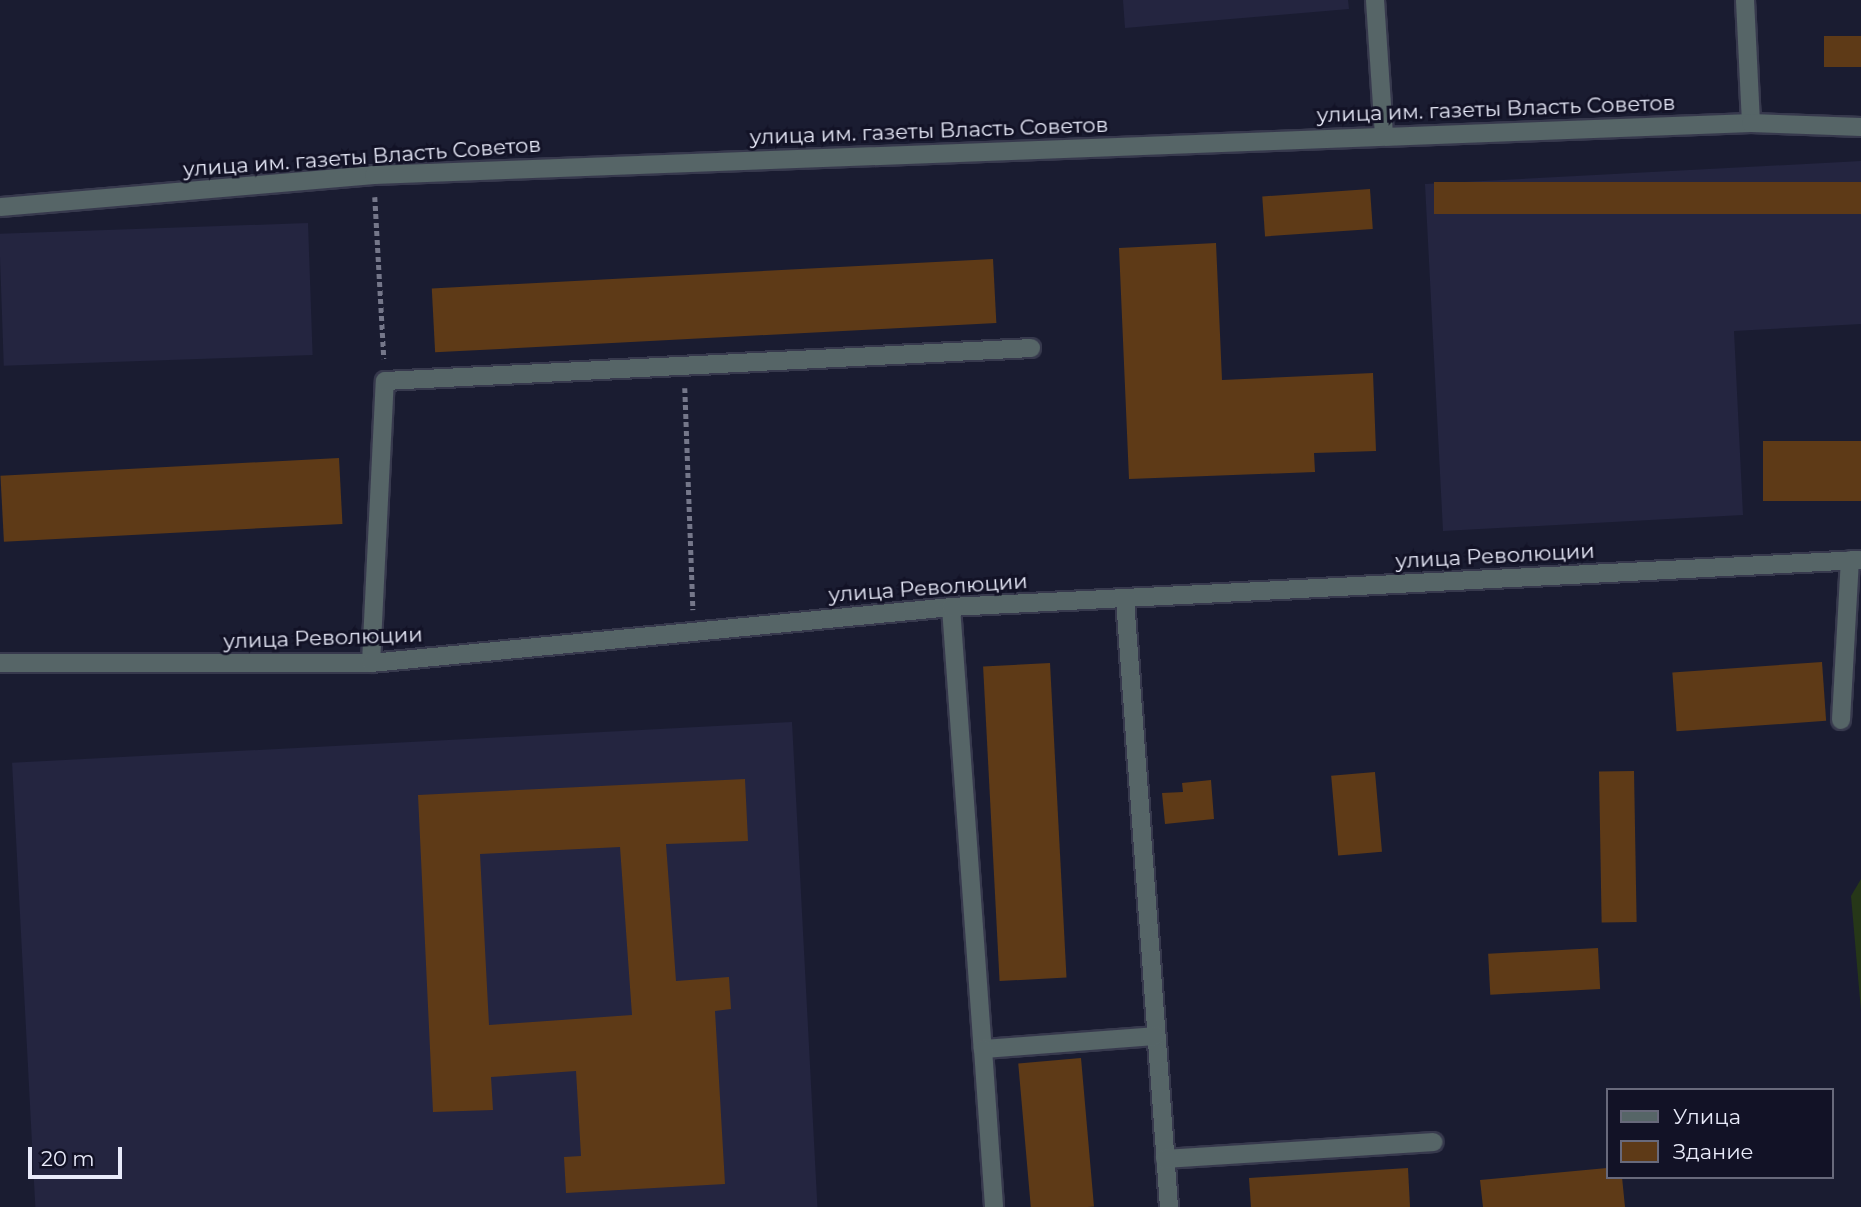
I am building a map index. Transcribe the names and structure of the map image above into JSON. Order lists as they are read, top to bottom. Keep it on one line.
{"streets":{"street":["улица им. газеты Власть Советов","улица Революции"]},"legend":["Улица","Здание"],"scale_bar":"20 m"}
